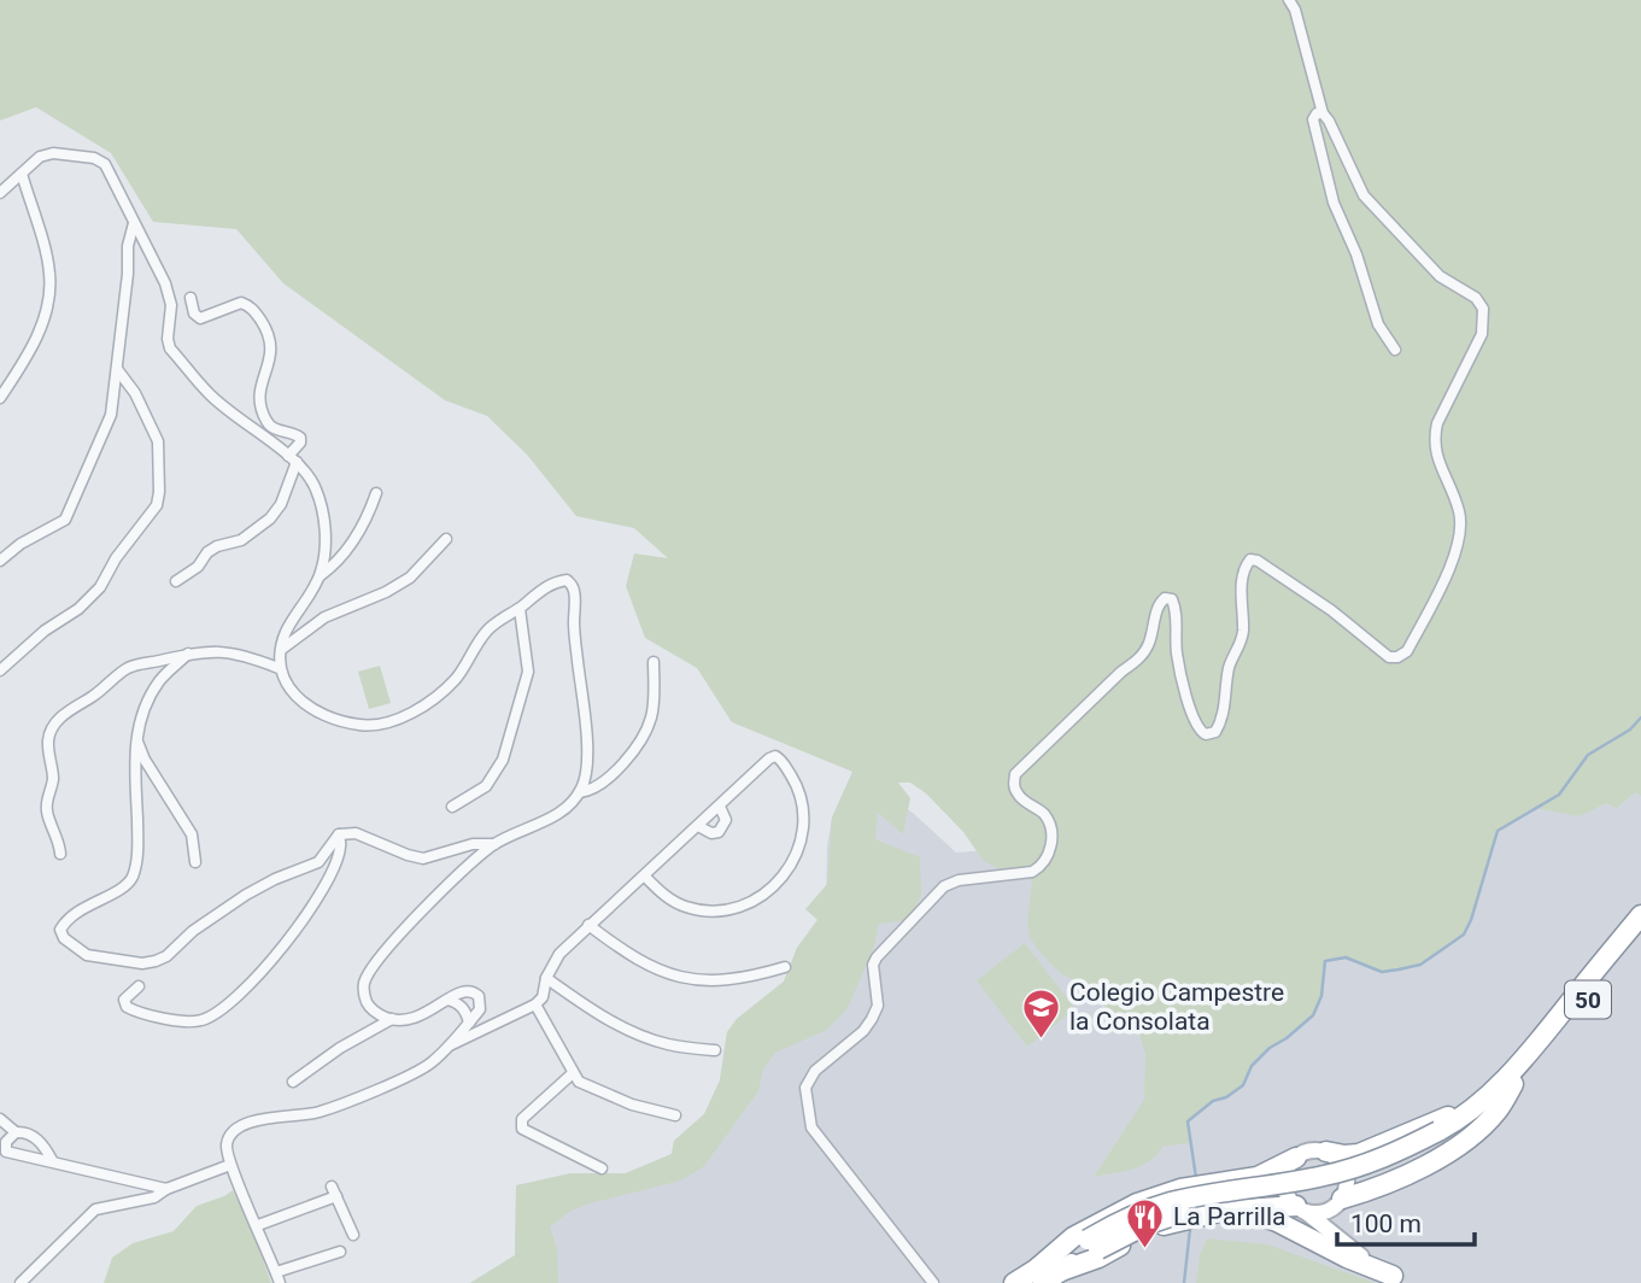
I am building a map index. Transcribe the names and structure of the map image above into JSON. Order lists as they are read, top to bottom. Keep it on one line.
{"streets":{"highway":["50"]},"places":{"school or university":["Colegio Campestre la Consolata"],"restaurant":["La Parrilla"]},"scale_bar":"100 m"}
